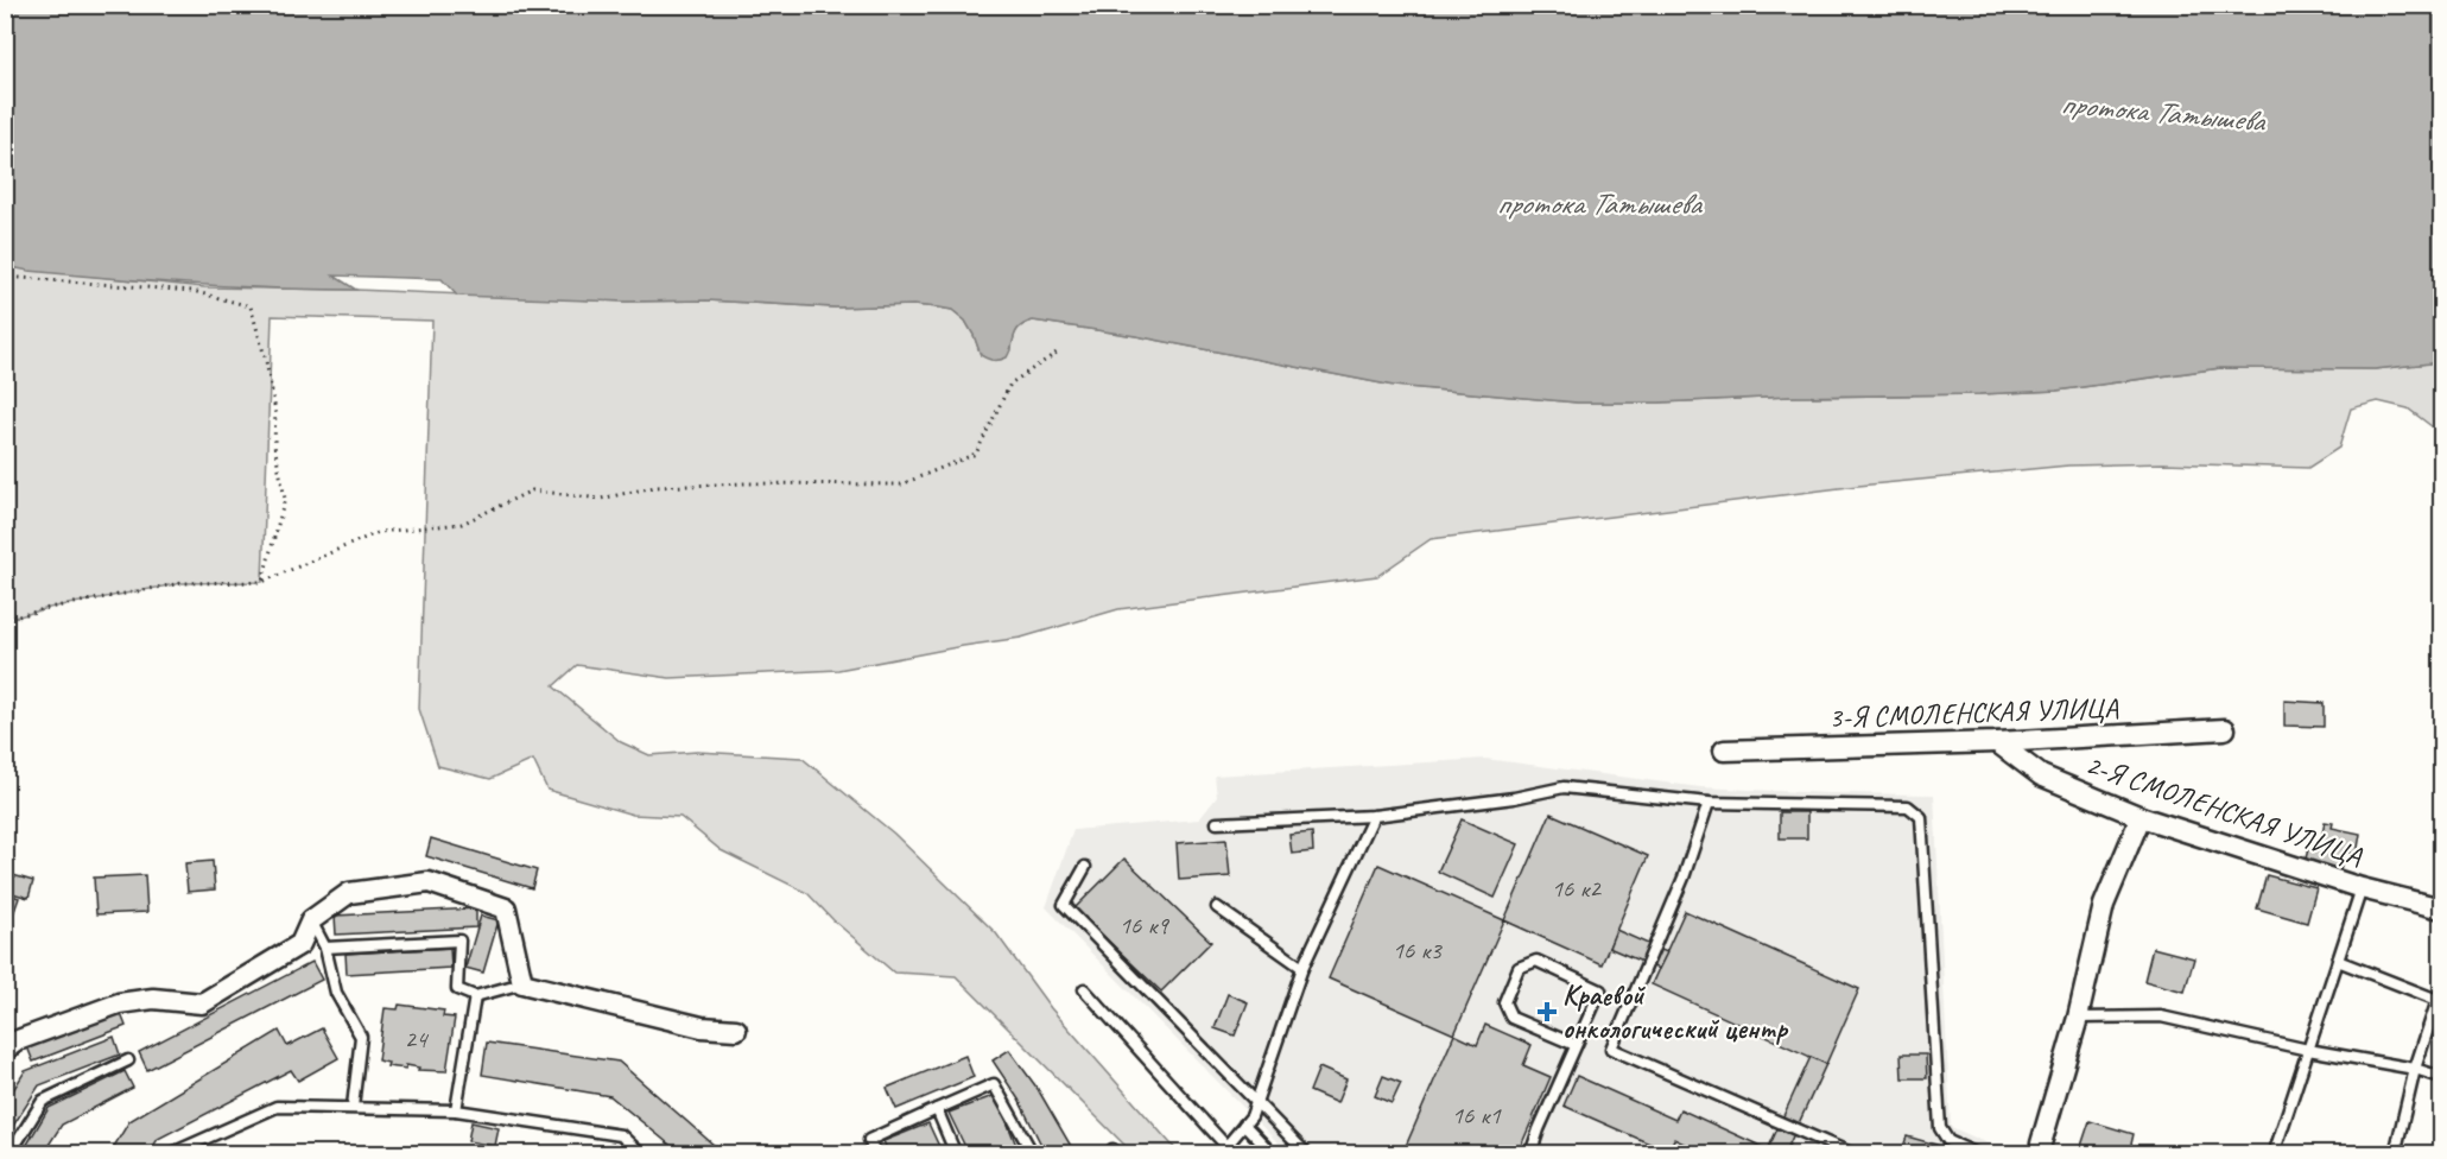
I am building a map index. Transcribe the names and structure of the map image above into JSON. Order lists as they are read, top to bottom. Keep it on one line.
{"streets":{"street":["3-Я СМОЛЕНСКАЯ УЛИЦА","2-Я СМОЛЕНСКАЯ УЛИЦА"]},"crossings":[["3-Я СМОЛЕНСКАЯ УЛИЦА","2-Я СМОЛЕНСКАЯ УЛИЦА"]],"water":["протока Татышева"],"places":{"health":["Краевой онкологический центр"]},"house_numbers":["16 к2","16 к9","16 к3","24","16 к1"]}
